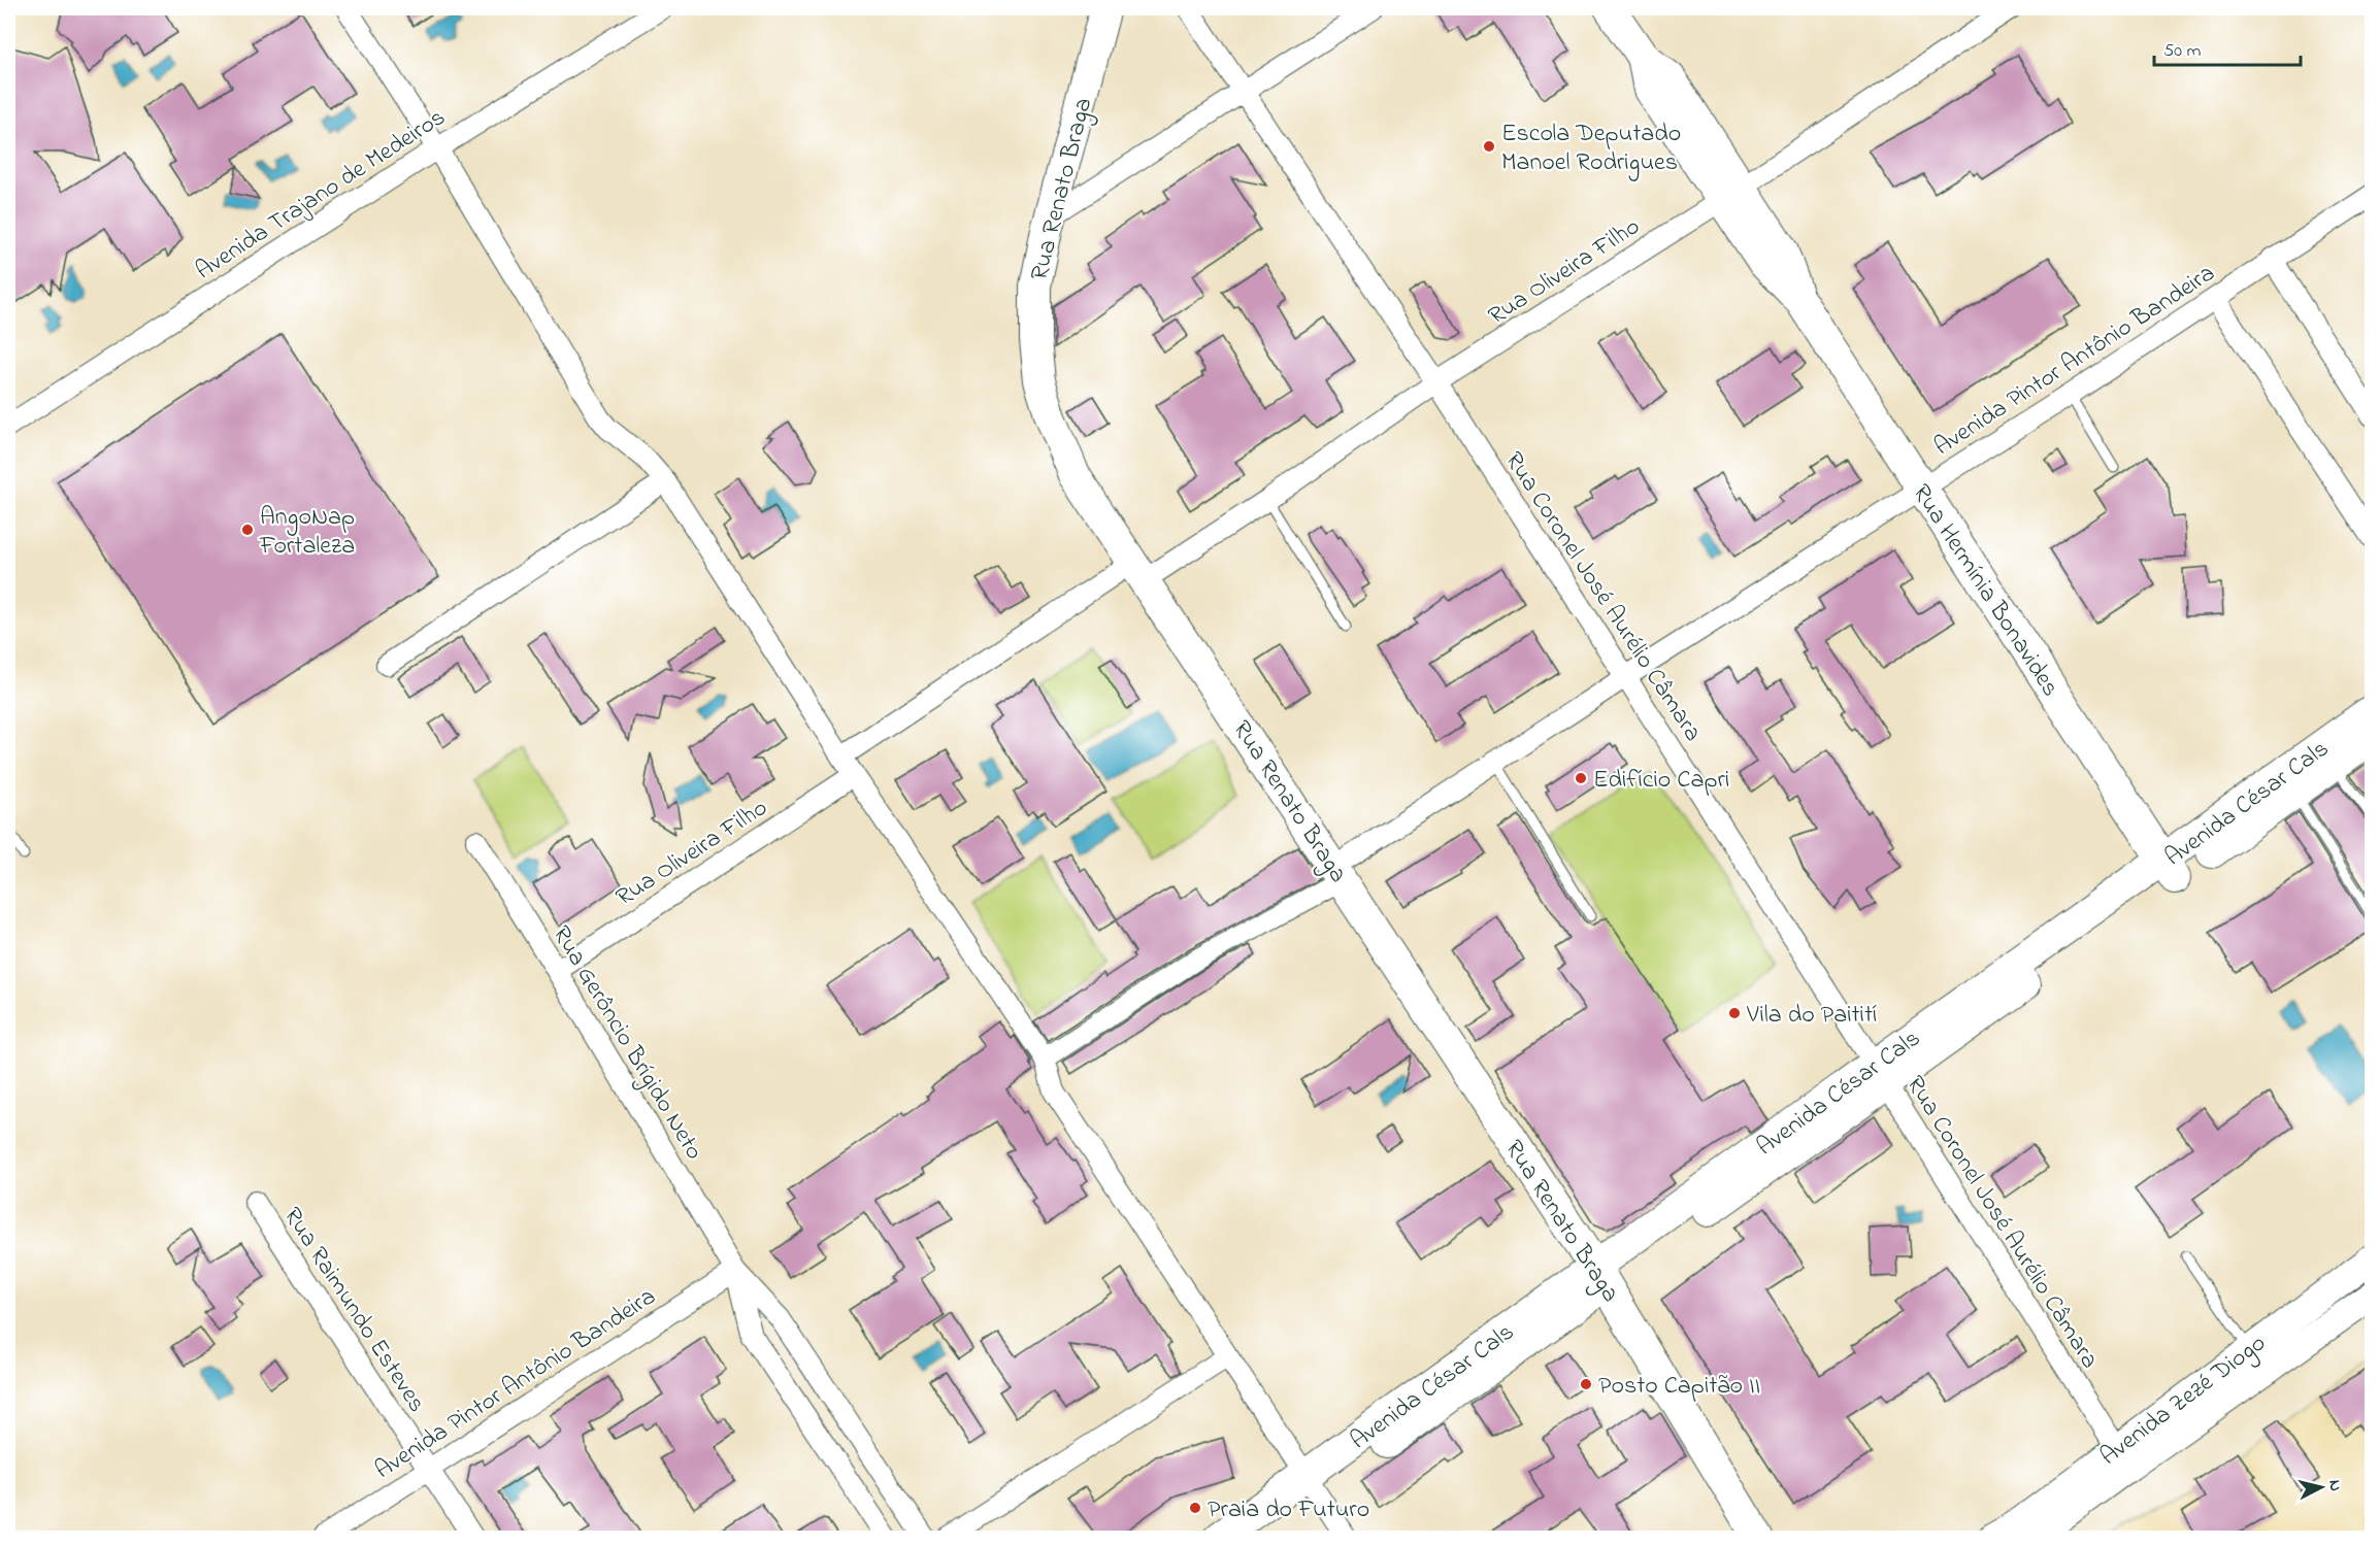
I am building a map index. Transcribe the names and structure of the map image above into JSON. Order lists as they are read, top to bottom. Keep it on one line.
{"streets":{"main road":["Rua Renato Braga","Rua Hermínia Bonavides","Avenida César Cals","Avenida Zezé Diogo"],"street":["Avenida Trajano de Medeiros","Rua Oliveira Filho","Avenida Pintor Antônio Bandeira","Rua Coronel José Aurélio Câmara","Rua Gerôncio Brígido Neto","Rua Raimundo Esteves"]},"crossings":[["Rua Renato Braga","Rua Oliveira Filho"],["Rua Renato Braga","Avenida Pintor Antônio Bandeira"],["Rua Renato Braga","Avenida César Cals"],["Rua Oliveira Filho","Rua Hermínia Bonavides"],["Rua Oliveira Filho","Rua Coronel José Aurélio Câmara"],["Rua Oliveira Filho","Rua Gerôncio Brígido Neto"],["Avenida Pintor Antônio Bandeira","Rua Hermínia Bonavides"],["Avenida Pintor Antônio Bandeira","Rua Coronel José Aurélio Câmara"],["Avenida Pintor Antônio Bandeira","Rua Gerôncio Brígido Neto"],["Avenida Pintor Antônio Bandeira","Rua Raimundo Esteves"],["Rua Hermínia Bonavides","Avenida César Cals"],["Rua Coronel José Aurélio Câmara","Avenida César Cals"],["Rua Coronel José Aurélio Câmara","Avenida Zezé Diogo"]],"places":["Escola Deputado Manoel Rodrigues","AngoNap Fortaleza","Edifício Capri","Vila do Paitití","Posto Capitão II","Praia do Futuro"],"scale_bar":"50 m","north":"right"}
